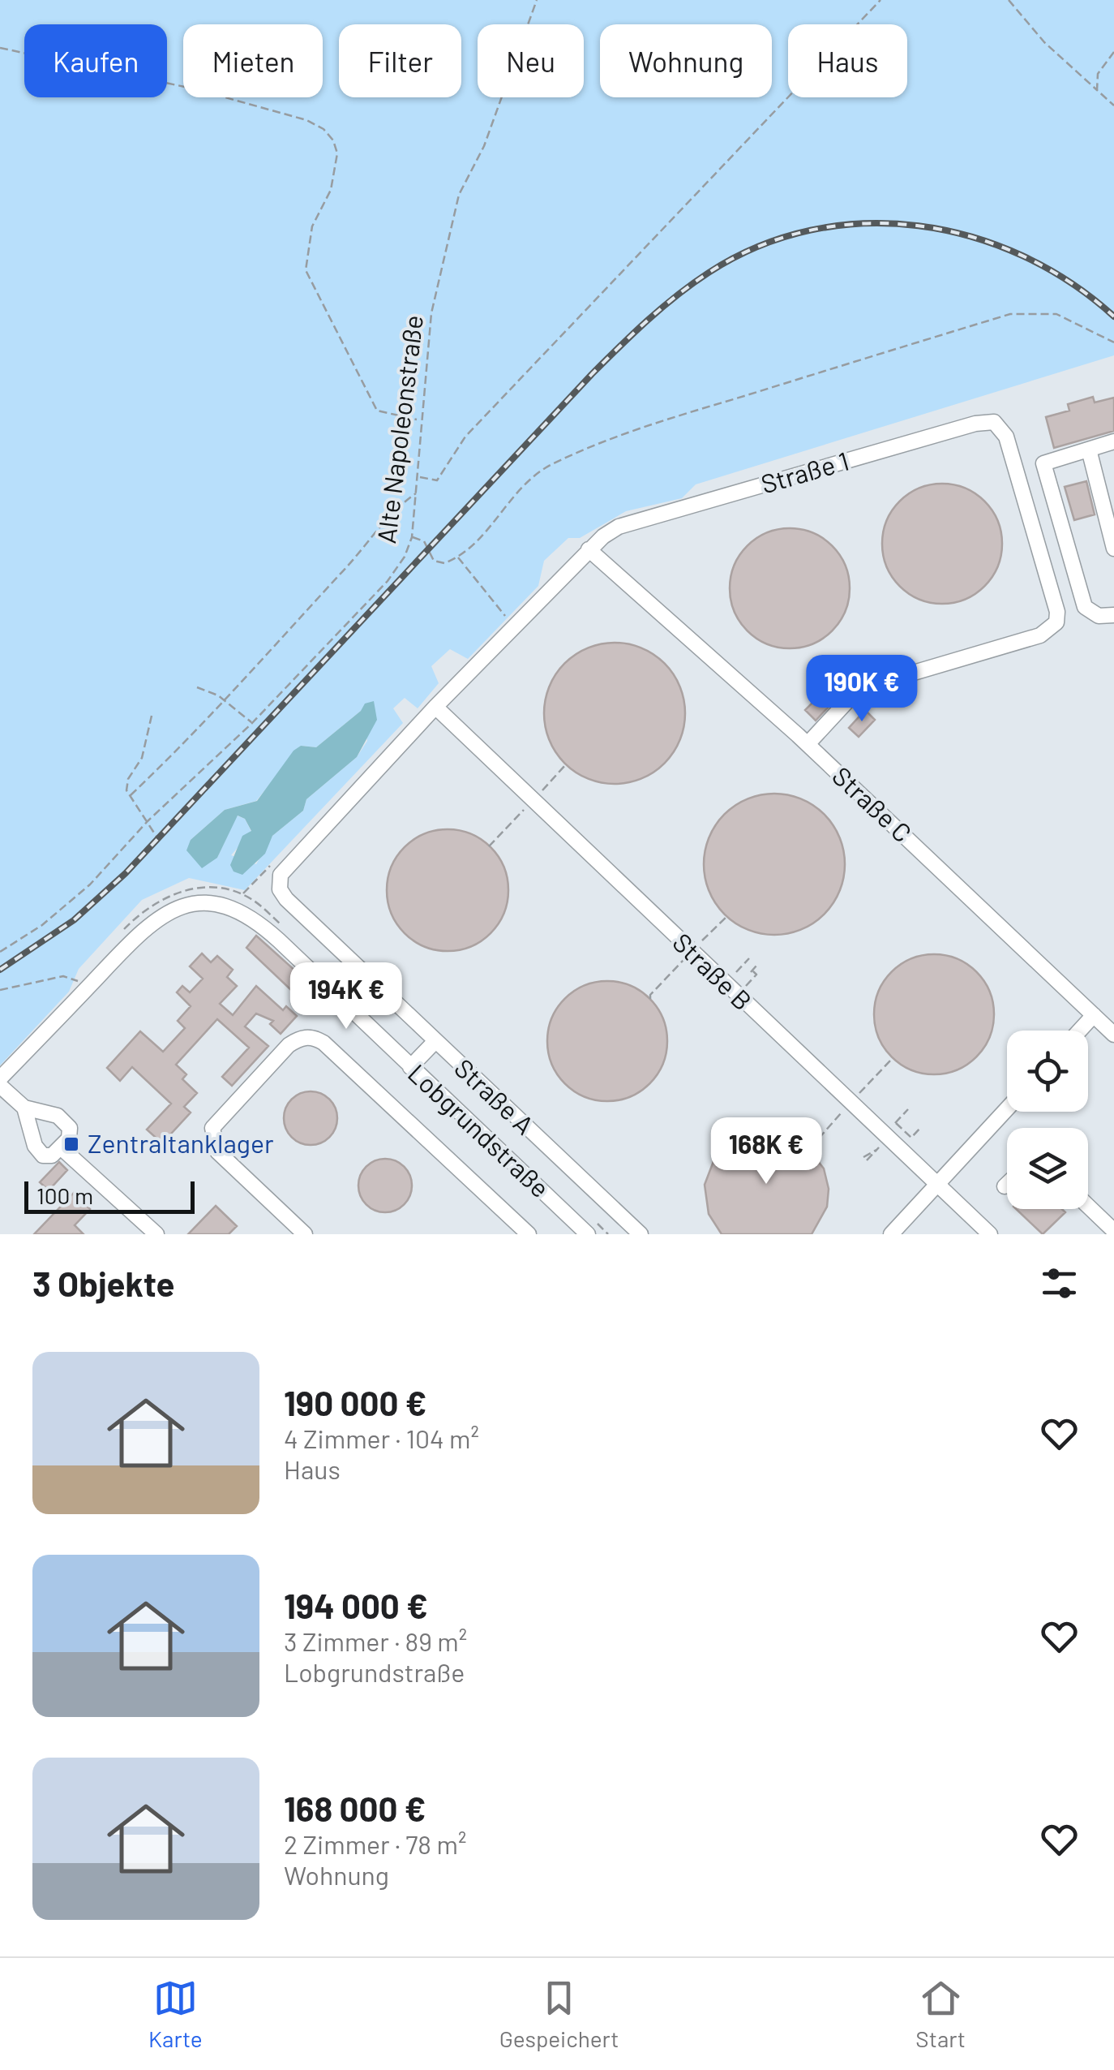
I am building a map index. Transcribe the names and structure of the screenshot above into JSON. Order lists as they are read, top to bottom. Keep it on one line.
{"streets":{"street":["Straße 1","Straße C","Straße B","Straße A","Lobgrundstraße"],"path":["Alte Napoleonstraße"]},"crossings":[["Straße 1","Straße C"],["Straße 1","Straße B"],["Straße 1","Straße A"]],"places":{"transit":["Zentraltanklager"]},"scale_bar":"100 m","page":{"chip":["Kaufen","Mieten","Filter","Neu","Wohnung","Haus"],"price":["190K €","194K €","168K €"],"scale":"100 m","heading":"3 Objekte","list":[{"name":"190 000 €","note":"4 Zimmer · 104 m² · Haus"},{"name":"194 000 €","note":"3 Zimmer · 89 m² · Lobgrundstraße"},{"name":"168 000 €","note":"2 Zimmer · 78 m² · Wohnung"}],"tabs":["Karte","Gespeichert","Start"]}}
